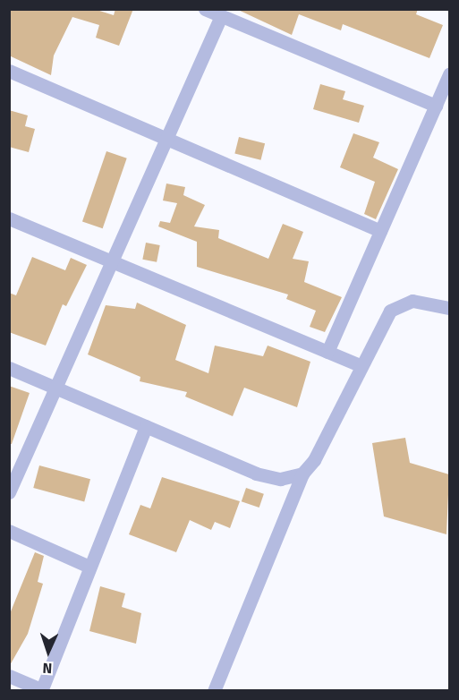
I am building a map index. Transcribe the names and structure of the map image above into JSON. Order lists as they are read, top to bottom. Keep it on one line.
{"north":"bottom"}
